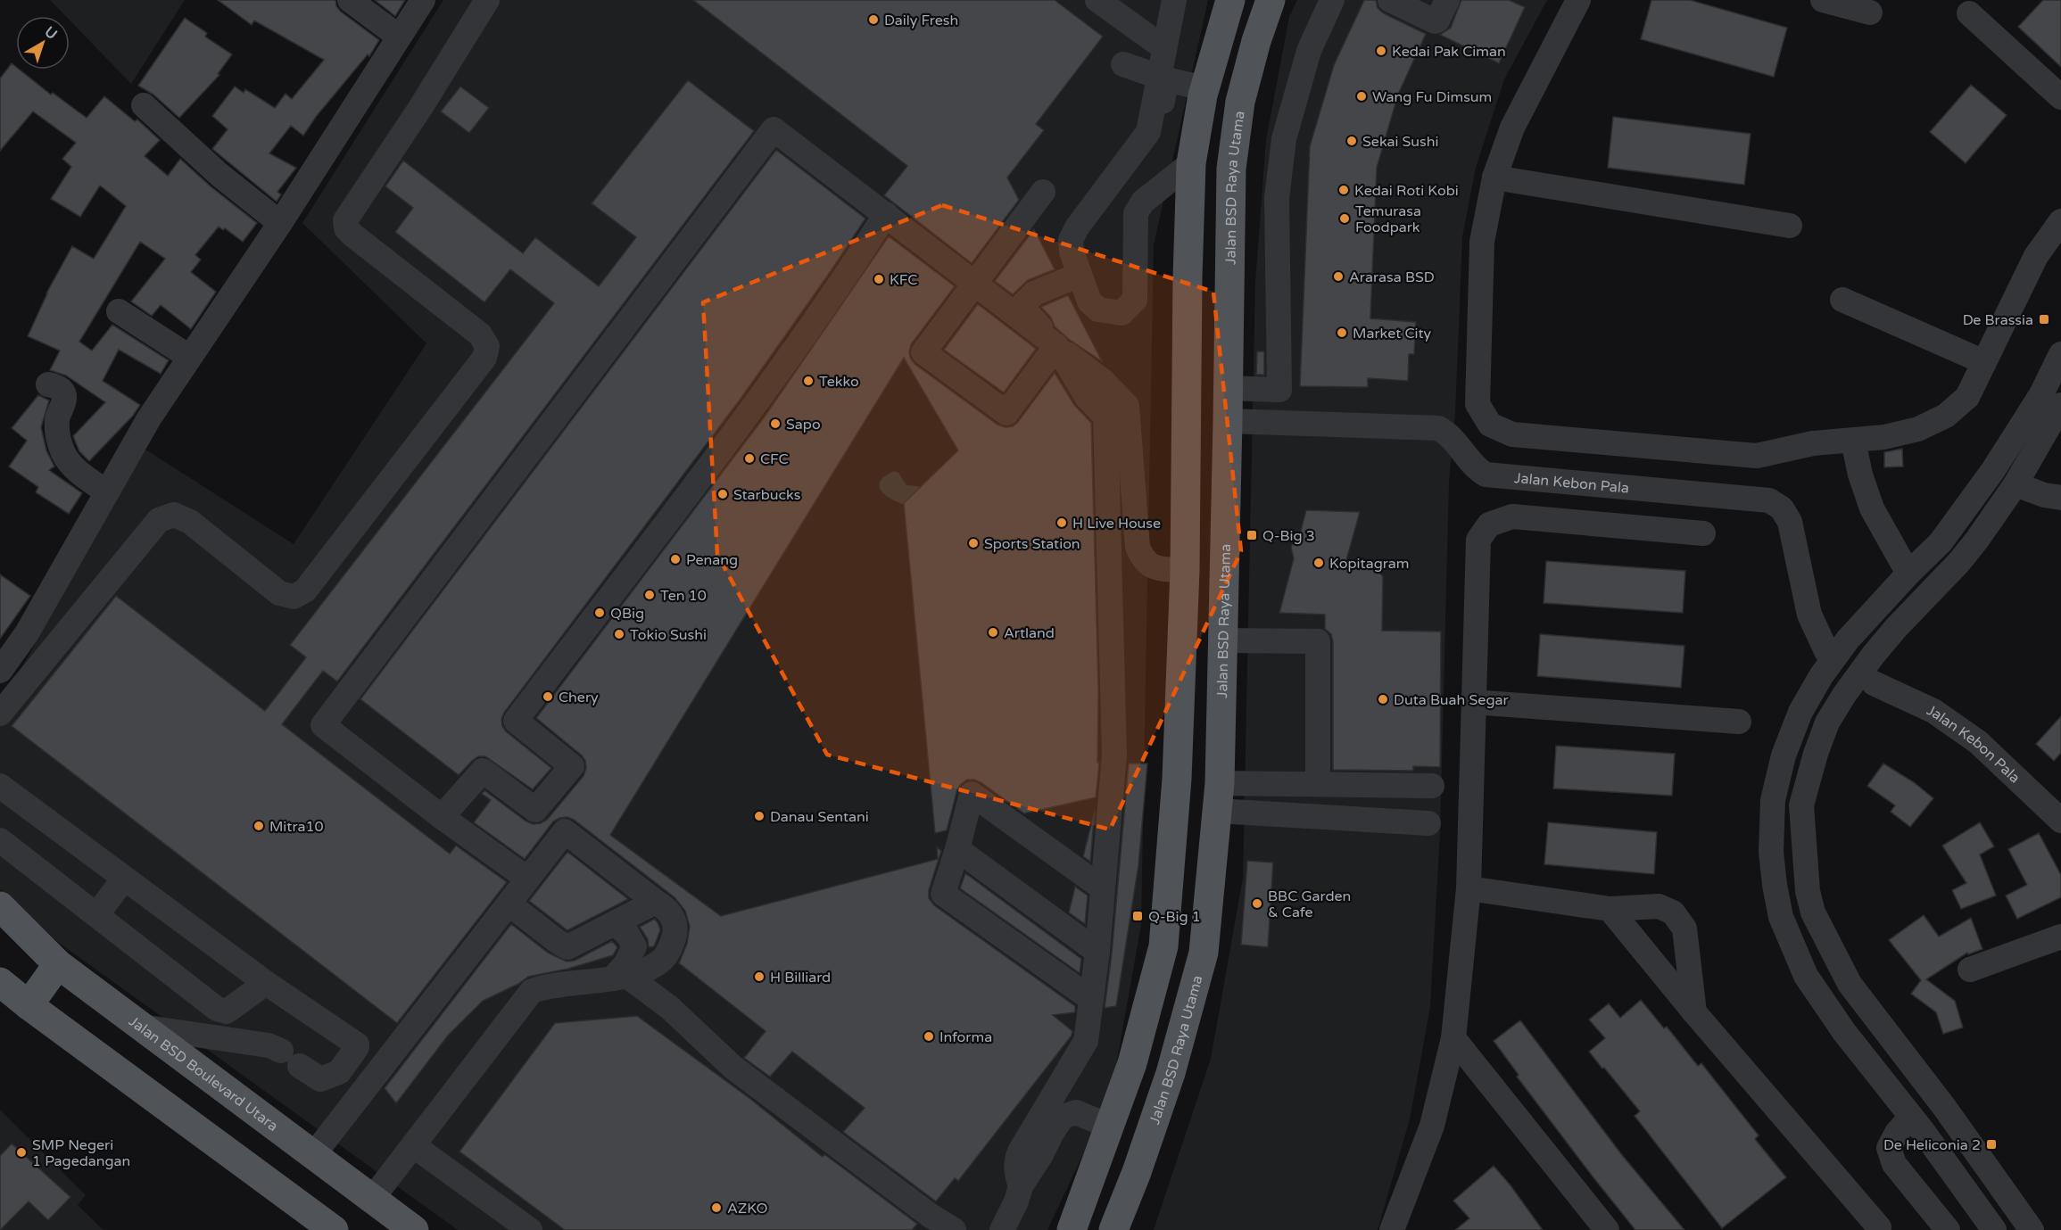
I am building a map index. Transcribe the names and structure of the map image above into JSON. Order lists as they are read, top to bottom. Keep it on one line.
{"streets":{"main road":["Jalan BSD Raya Utama","Jalan BSD Boulevard Utara"],"street":["Jalan Kebon Pala"]},"crossings":[["Jalan BSD Raya Utama","Jalan Kebon Pala"]],"places":{"other":["Daily Fresh","Kedai Pak Ciman","Wang Fu Dimsum","Sekai Sushi","Kedai Roti Kobi","Temurasa Foodpark","Ararasa BSD","KFC","Market City","Tekko","Sapo","CFC","Starbucks","H Live House","Sports Station","Penang","Kopitagram","Ten 10","QBig","Artland","Tokio Sushi","Chery","Duta Buah Segar","Danau Sentani","Mitra10","BBC Garden & Cafe","H Billiard","Informa","SMP Negeri 1 Pagedangan","AZKO"],"transit":["De Brassia","Q-Big 3","Q-Big 1","De Heliconia 2"]},"north":"top right"}
